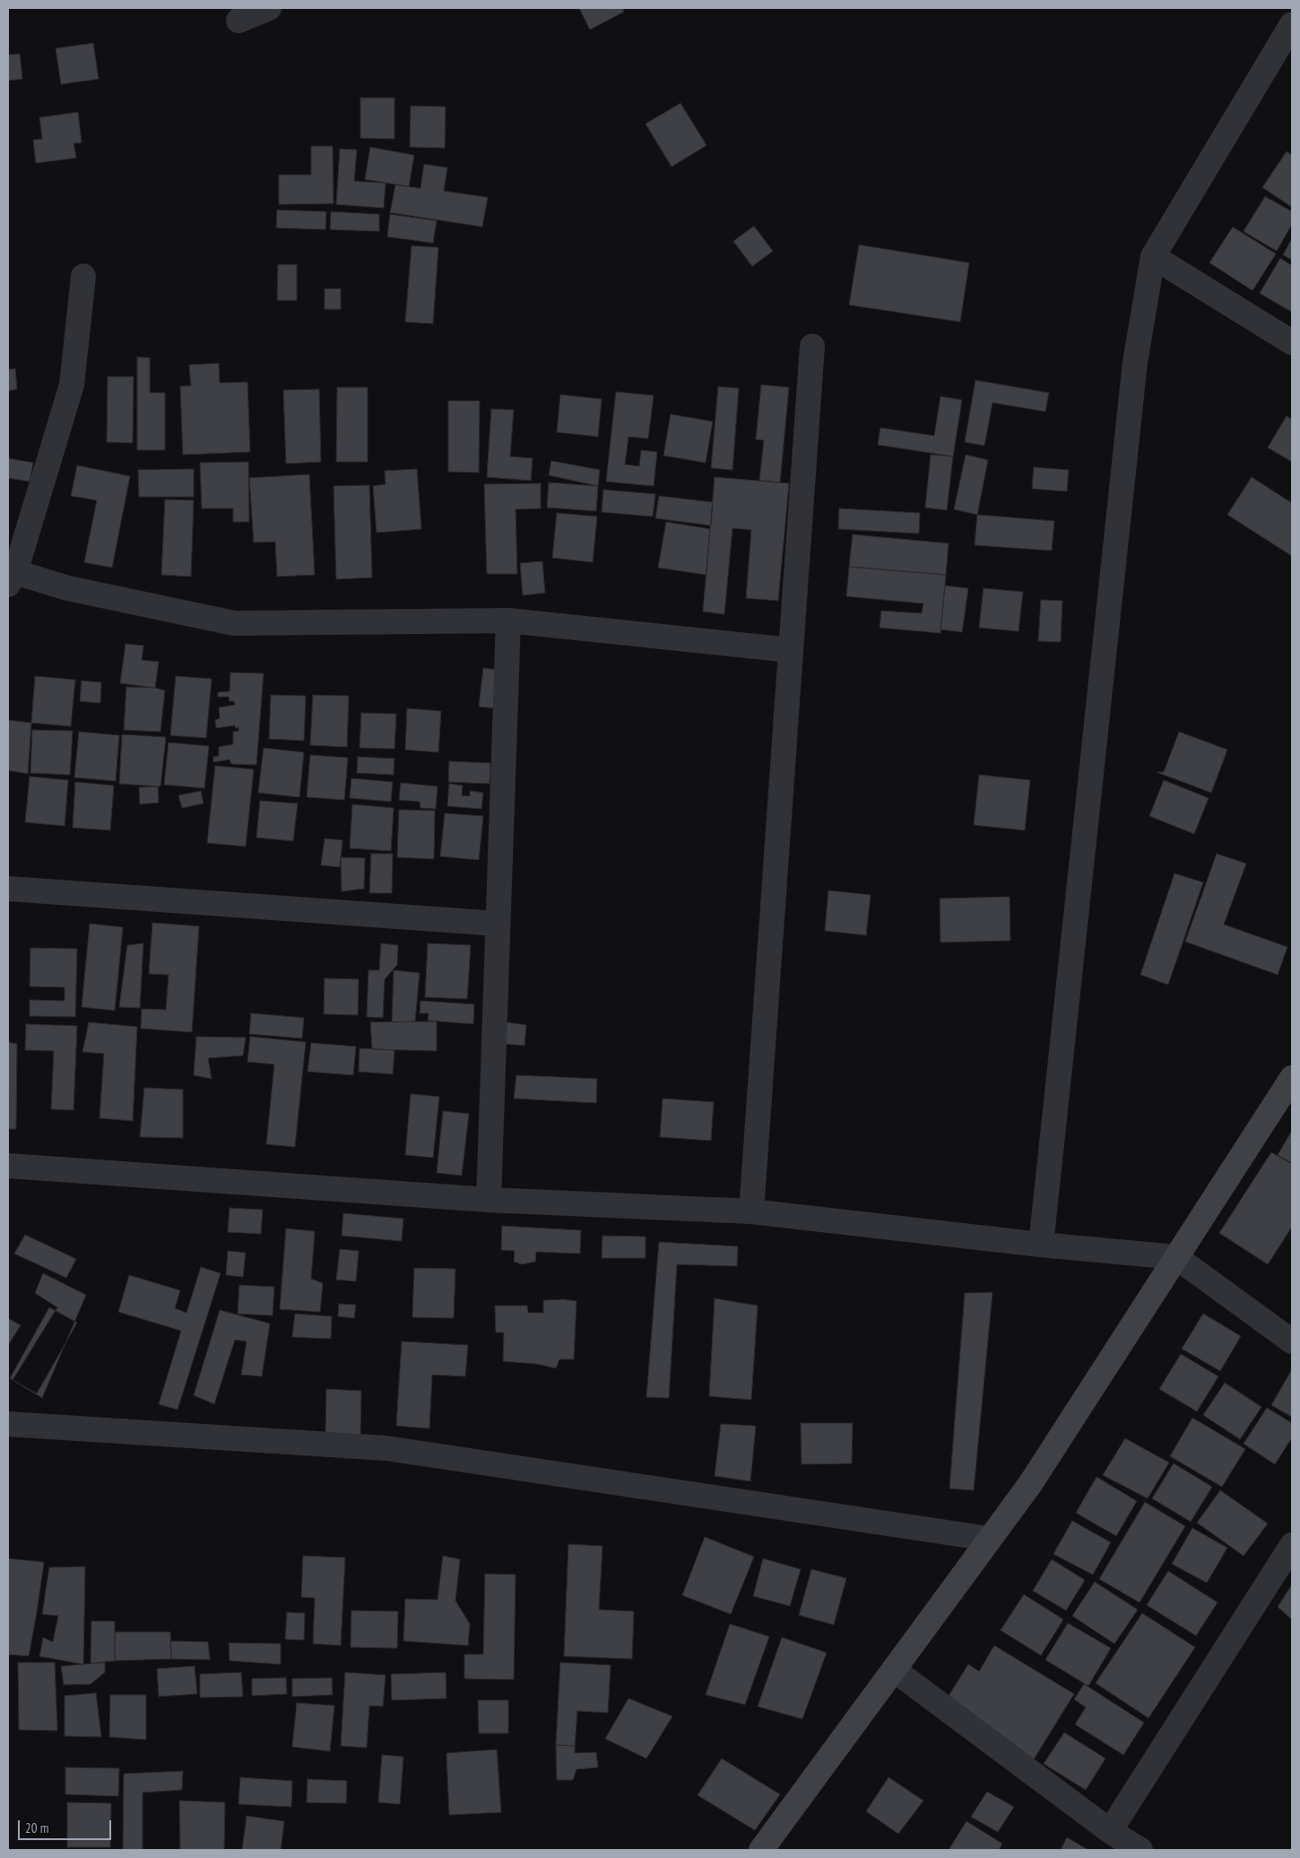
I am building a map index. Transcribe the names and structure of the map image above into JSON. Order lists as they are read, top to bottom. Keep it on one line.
{"scale_bar":"20 m"}
